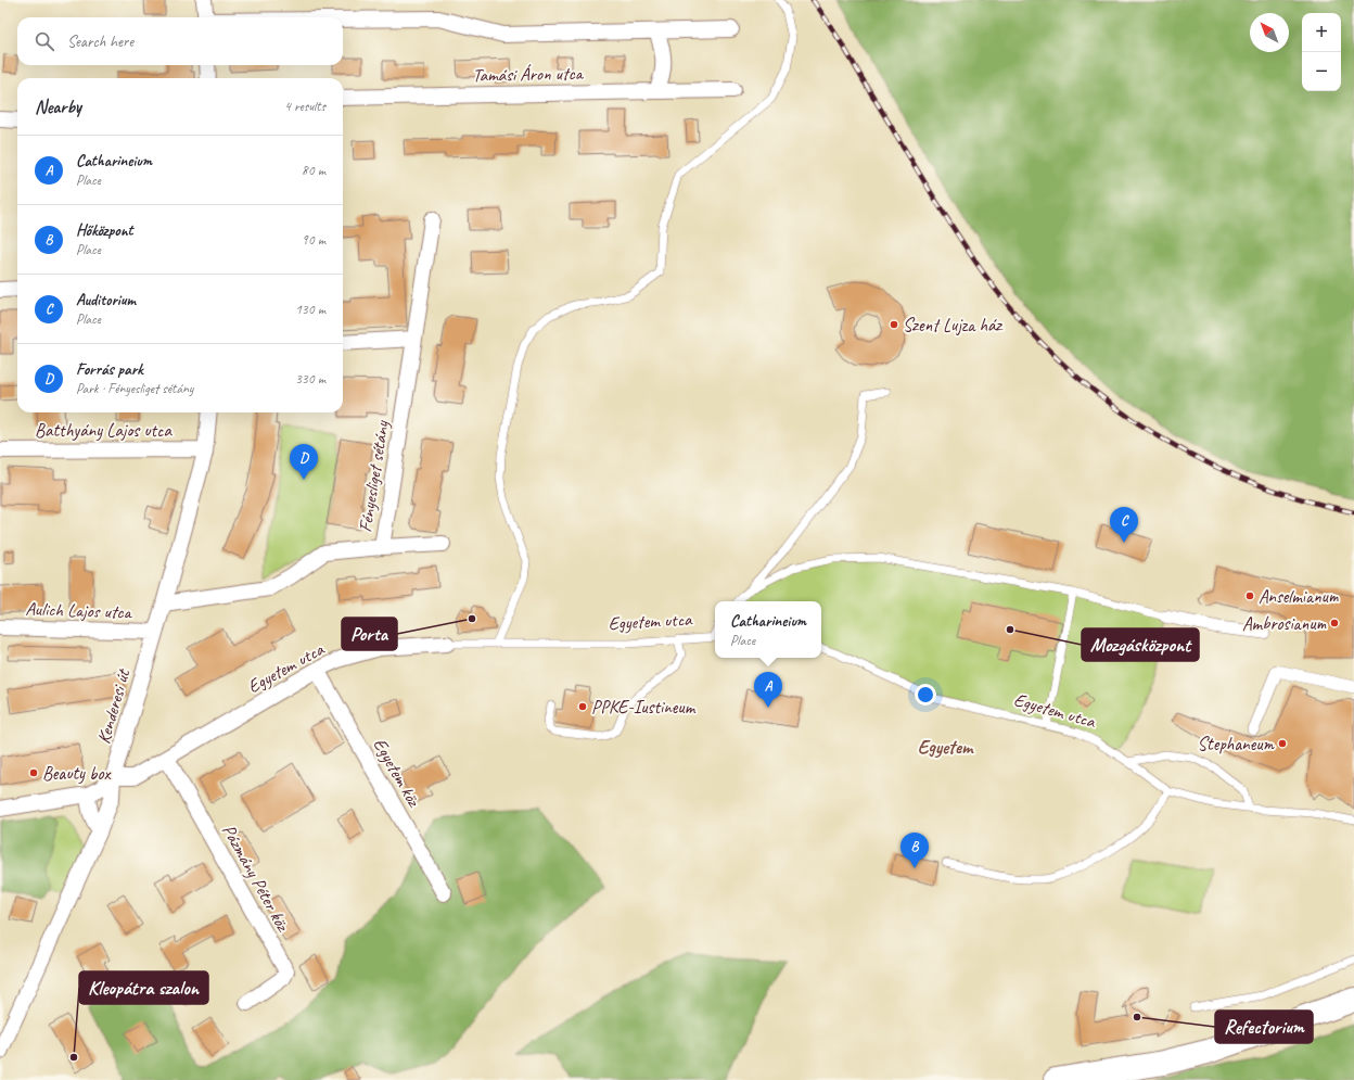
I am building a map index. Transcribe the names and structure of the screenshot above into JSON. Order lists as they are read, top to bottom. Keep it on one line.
{"streets":{"street":["Tamási Áron utca","Batthyány Lajos utca","Fényesliget sétány","Aulich Lajos utca","Egyetem utca","Kenderesi út","Egyetem köz","Pázmány Péter köz"]},"crossings":[["Batthyány Lajos utca","Kenderesi út"],["Fényesliget sétány","Kenderesi út"],["Aulich Lajos utca","Kenderesi út"],["Egyetem utca","Kenderesi út"],["Egyetem utca","Egyetem köz"],["Egyetem utca","Pázmány Péter köz"]],"districts":["Egyetem"],"places":["Szent Lujza ház","Anselmianum","Porta","Ambrosianum","Mozgásközpont","PPKE-Iustineum","Stephaneum","Beauty box","Refectorium","Kleopátra szalon"],"north":"top left","page":{"map_buttons":["+","−"],"search":"Search here","heading":["Nearby","4 results"],"list":[{"mark":"A","name":"Catharineium","note":"Place","value":"80 m"},{"mark":"B","name":"Hőközpont","note":"Place","value":"90 m"},{"mark":"C","name":"Auditorium","note":"Place","value":"130 m"},{"mark":"D","name":"Forrás park","note":"Park · Fényesliget sétány","value":"330 m"}],"pins":["D","C","A","B"],"popup":["Catharineium","Place"]}}
